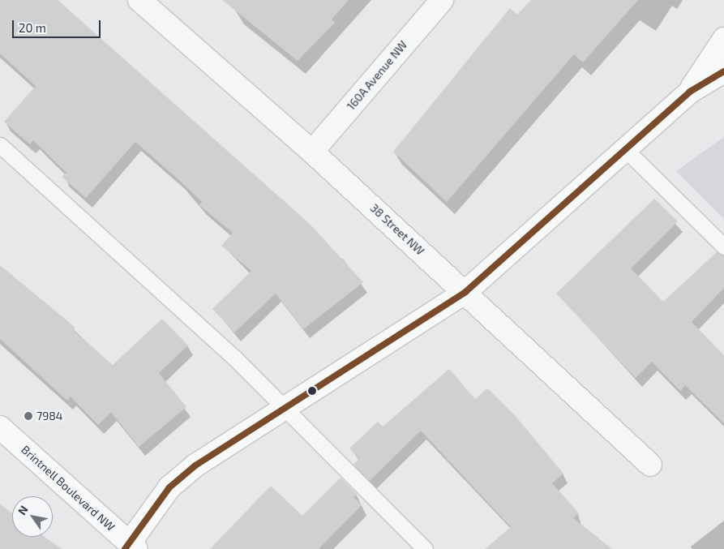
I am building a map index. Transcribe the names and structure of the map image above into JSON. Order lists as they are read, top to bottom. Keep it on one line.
{"streets":{"street":["160A Avenue NW","38 Street NW","Brintnell Boulevard NW"]},"crossings":[["160A Avenue NW","38 Street NW"]],"places":["7984"],"scale_bar":"20 m","north":"top left"}
